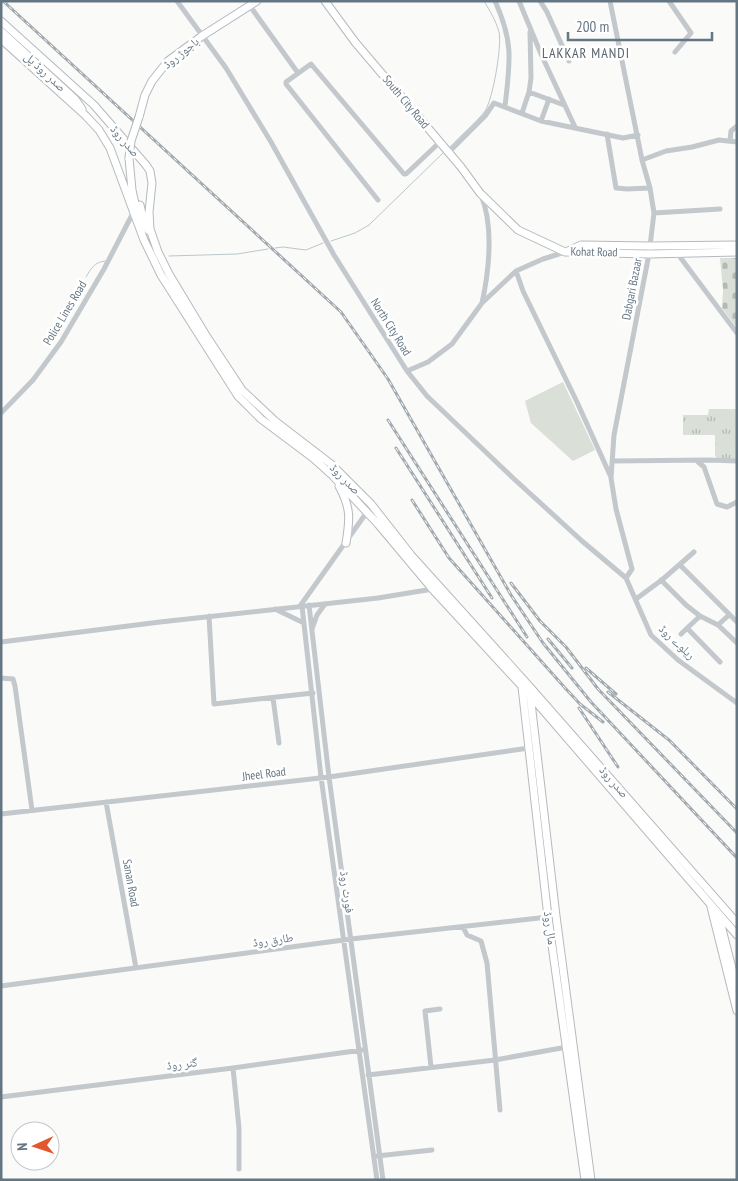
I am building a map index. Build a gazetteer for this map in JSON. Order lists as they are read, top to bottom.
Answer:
{
  "streets": {
    "main road": [
      "باجوڑ روڈ",
      "صدر روڈ پل",
      "South City Road",
      "صدر روڈ",
      "مال روڈ"
    ],
    "street": [
      "Kohat Road",
      "Dabgari Bazaar",
      "Police Lines Road",
      "North City Road",
      "ریلوے روڈ",
      "Jheel Road",
      "Sanan Road",
      "فورٹ روڈ",
      "طارق روڈ",
      "گنر روڈ"
    ]
  },
  "crossings": [
    ["باجوڑ روڈ", "صدر روڈ"],
    ["باجوڑ روڈ", "North City Road"],
    ["صدر روڈ پل", "صدر روڈ"],
    ["South City Road", "Kohat Road"],
    ["صدر روڈ", "Police Lines Road"],
    ["صدر روڈ", "مال روڈ"],
    ["Kohat Road", "North City Road"],
    ["Dabgari Bazaar", "North City Road"],
    ["Dabgari Bazaar", "ریلوے روڈ"],
    ["North City Road", "ریلوے روڈ"],
    ["Jheel Road", "Sanan Road"],
    ["Jheel Road", "فورٹ روڈ"],
    ["Jheel Road", "مال روڈ"],
    ["Sanan Road", "طارق روڈ"],
    ["فورٹ روڈ", "طارق روڈ"],
    ["فورٹ روڈ", "گنر روڈ"],
    ["مال روڈ", "طارق روڈ"]
  ],
  "districts": ["LAKKAR MANDI"],
  "scale_bar": "200 m",
  "north": "left"
}
